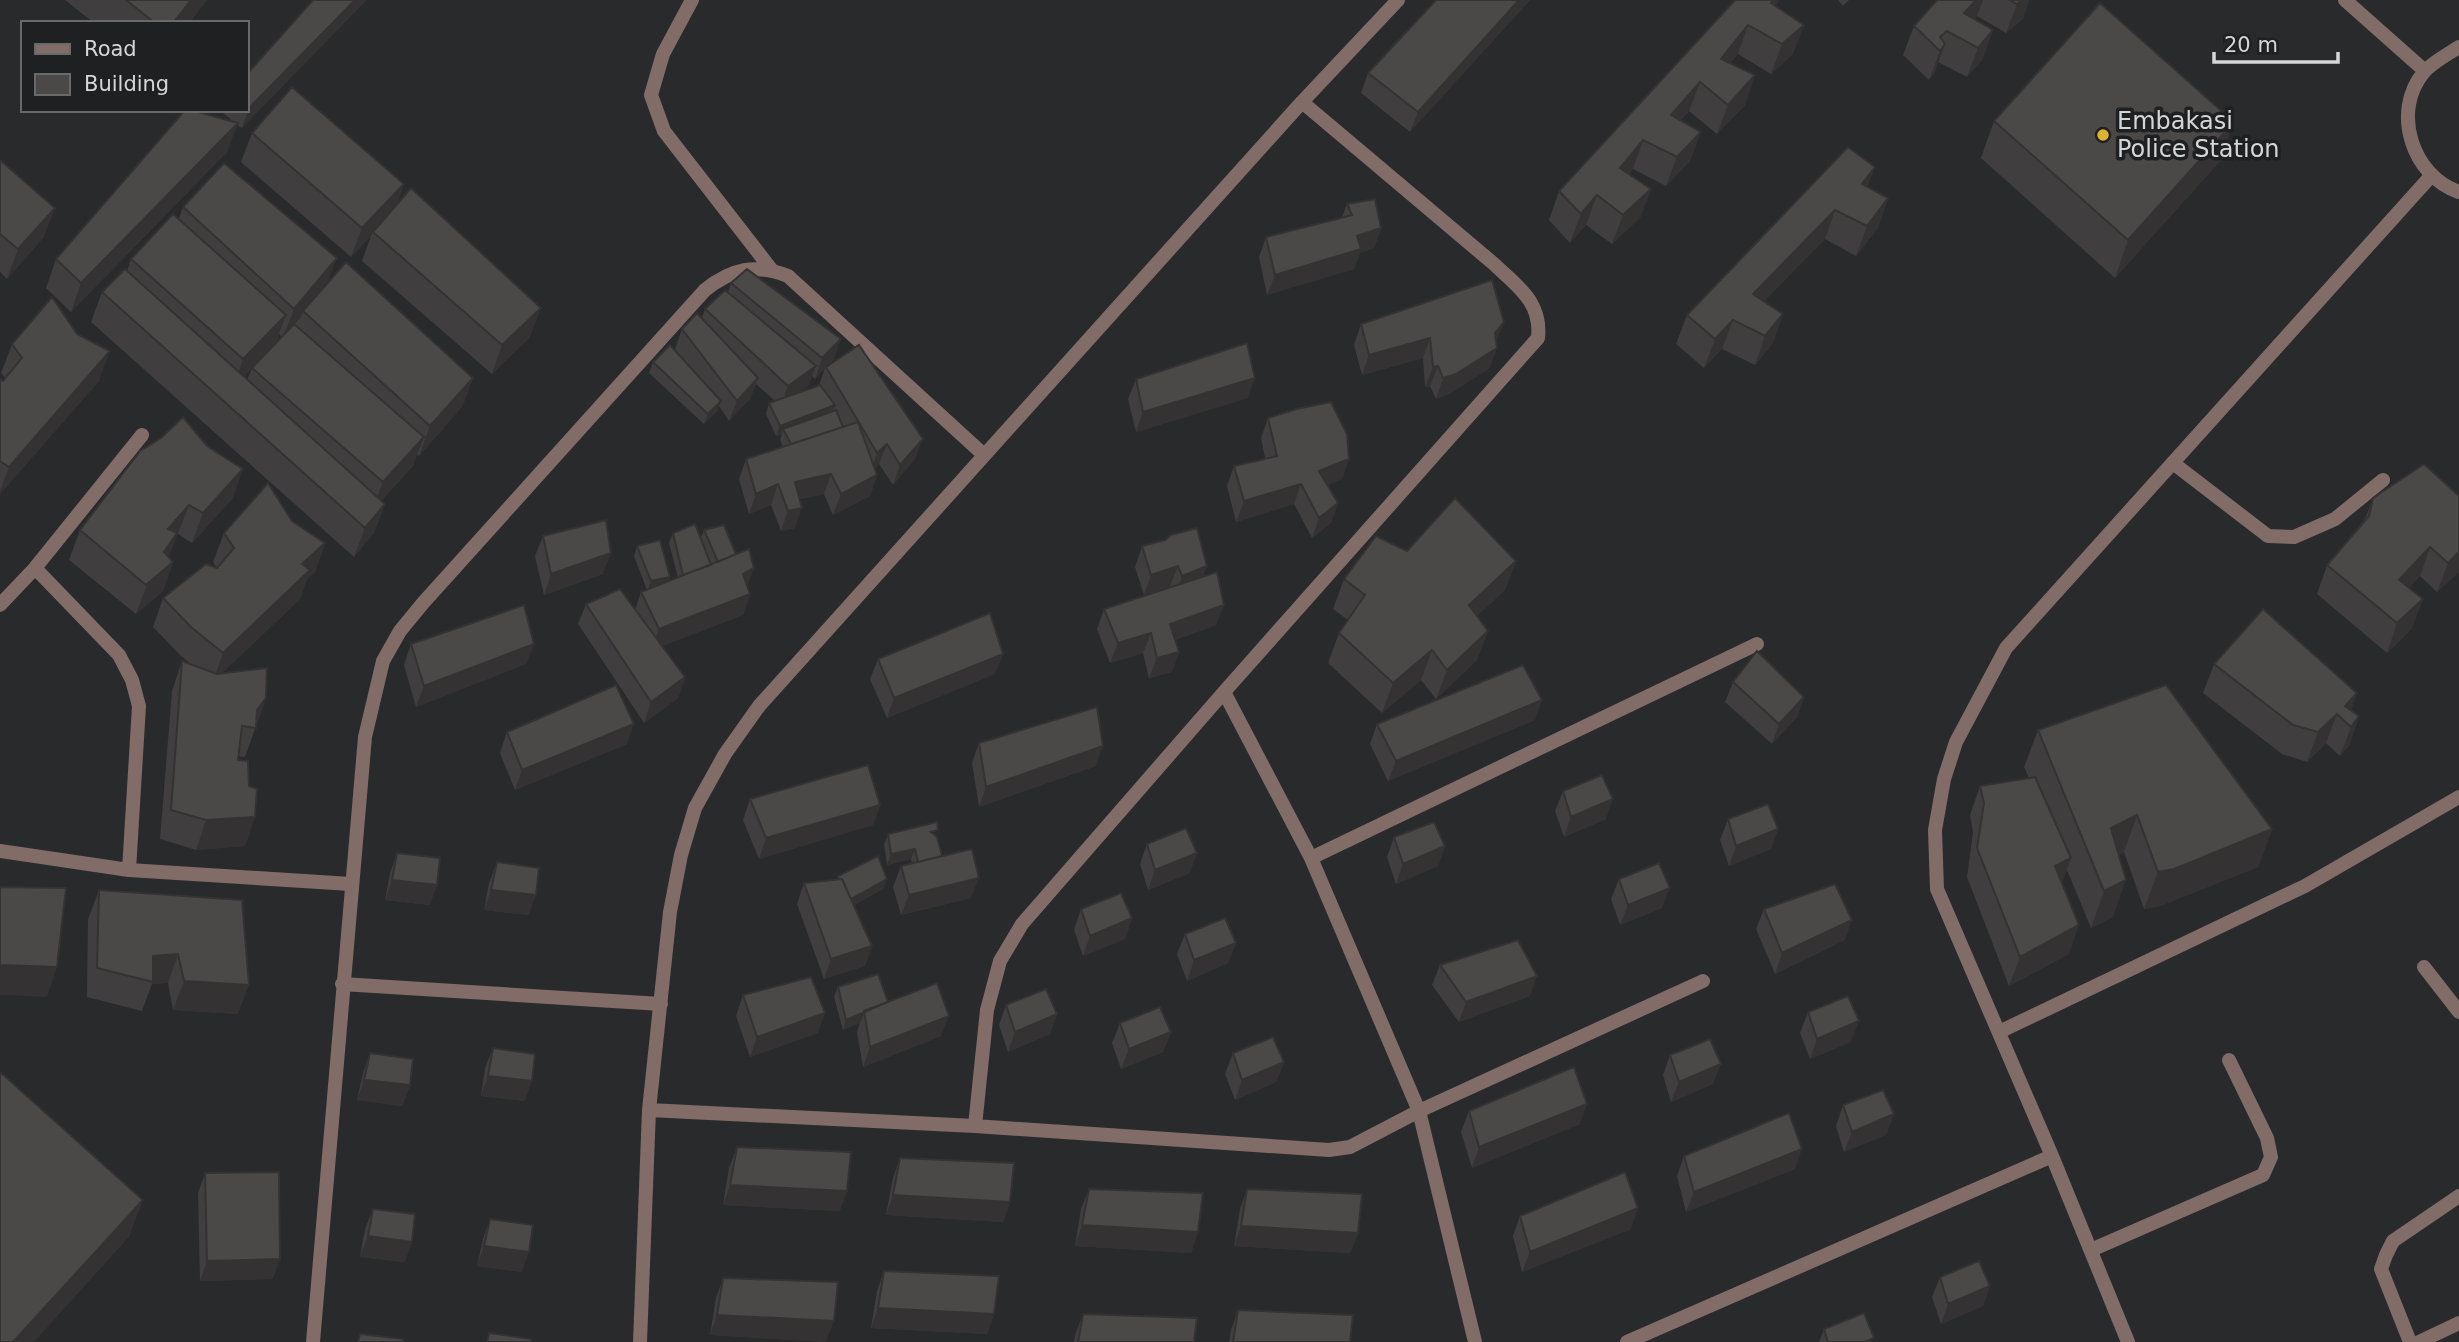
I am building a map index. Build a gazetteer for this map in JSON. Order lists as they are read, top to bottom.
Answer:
{
  "places": ["Embakasi Police Station"],
  "legend": ["Road", "Building"],
  "scale_bar": "20 m"
}
